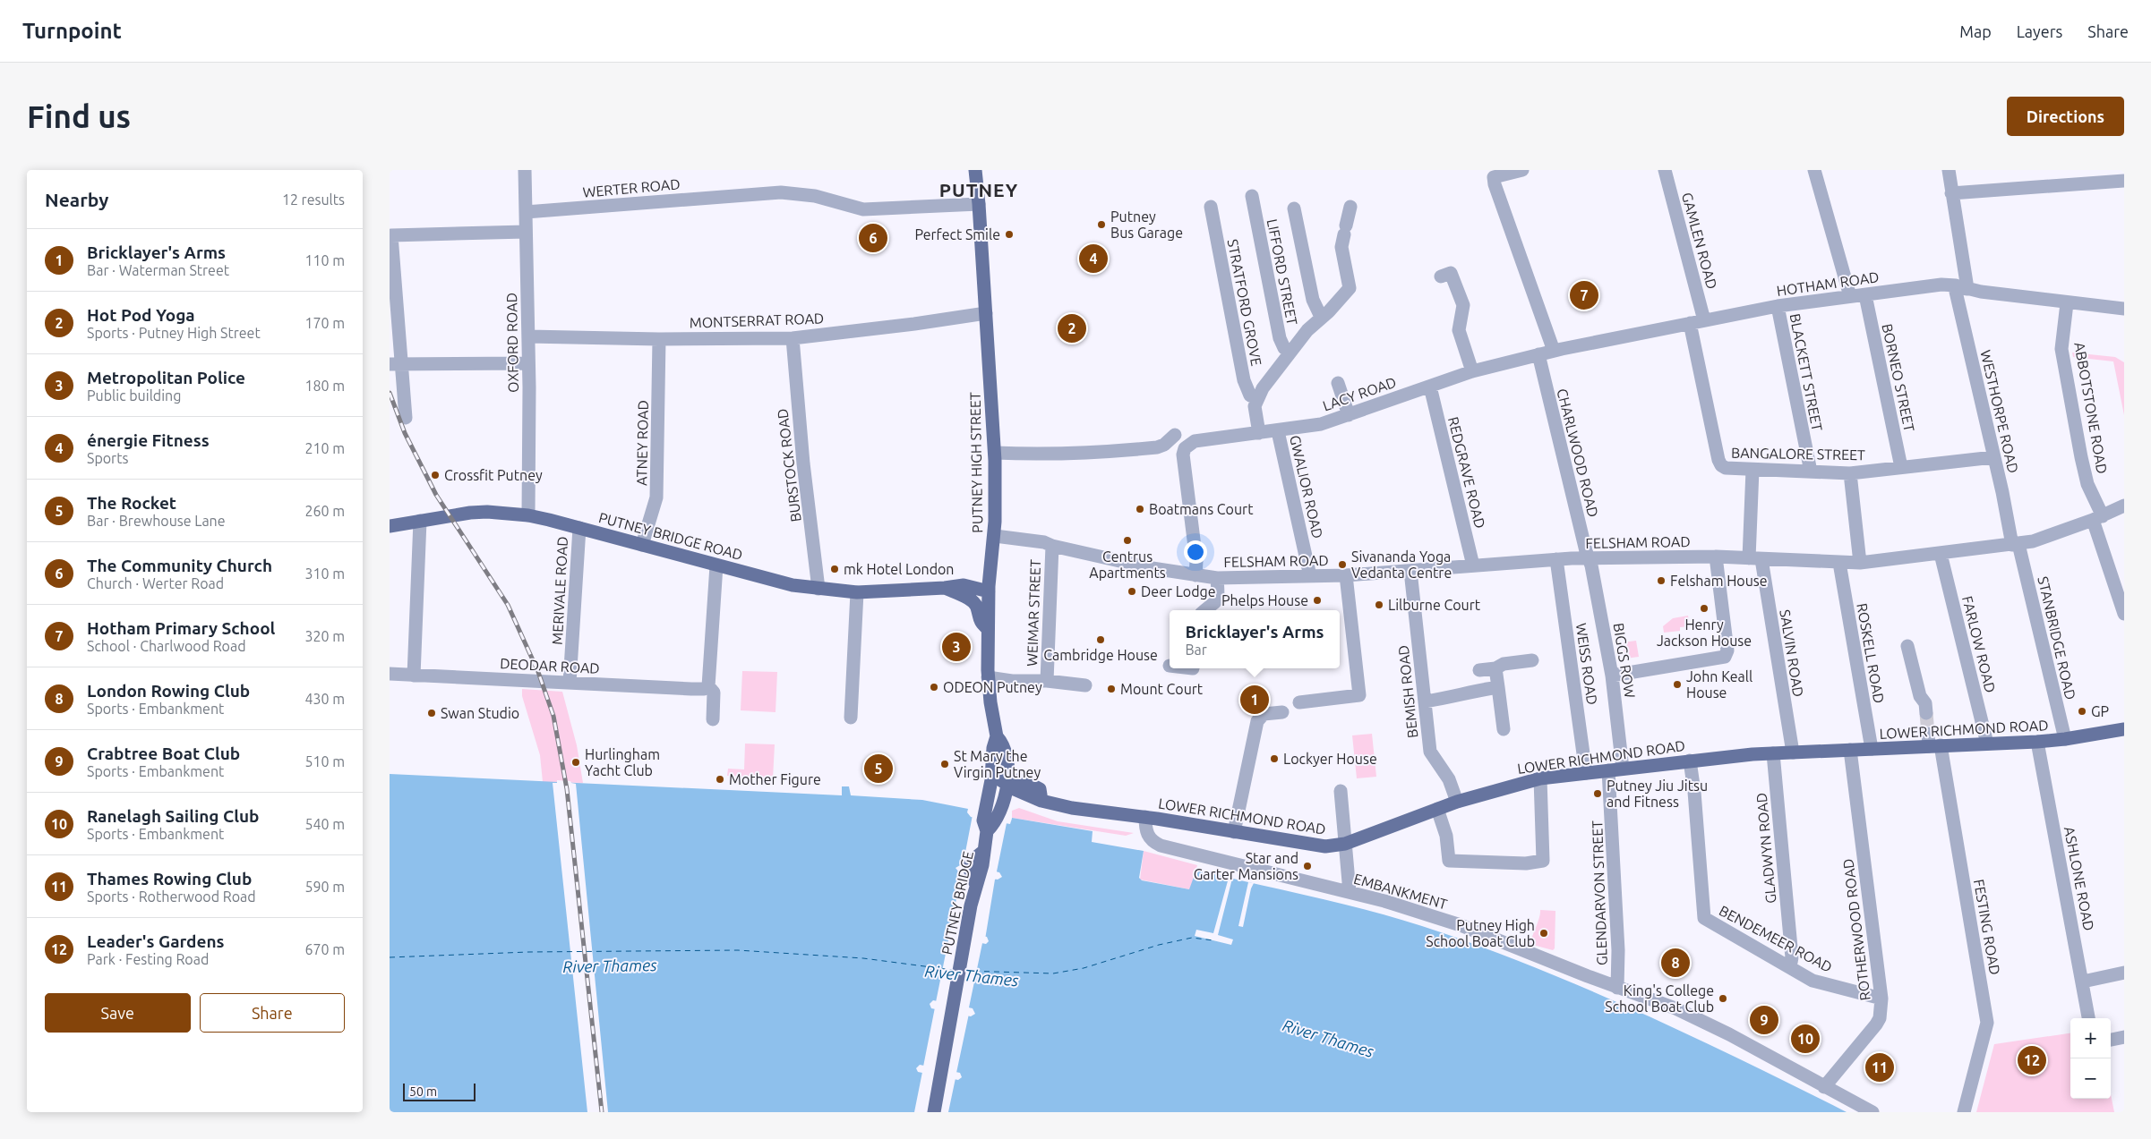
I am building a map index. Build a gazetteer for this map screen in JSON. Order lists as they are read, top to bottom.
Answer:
{
  "streets": {
    "main road": [
      "PUTNEY HIGH STREET",
      "PUTNEY BRIDGE ROAD",
      "LOWER RICHMOND ROAD",
      "PUTNEY BRIDGE"
    ],
    "street": [
      "WERTER ROAD",
      "GAMLEN ROAD",
      "LIFFORD STREET",
      "HOTHAM ROAD",
      "STRATFORD GROVE",
      "MONTSERRAT ROAD",
      "OXFORD ROAD",
      "BLACKETT STREET",
      "BORNEO STREET",
      "LACY ROAD",
      "ABBOTSTONE ROAD",
      "WESTHORPE ROAD",
      "ATNEY ROAD",
      "CHARLWOOD ROAD",
      "BANGALORE STREET",
      "BURSTOCK ROAD",
      "REDGRAVE ROAD",
      "GWALIOR ROAD",
      "FELSHAM ROAD",
      "MERIVALE ROAD",
      "WEIMAR STREET",
      "STANBRIDGE ROAD",
      "FARLOW ROAD",
      "SALVIN ROAD",
      "ROSKELL ROAD",
      "BIGGS ROW",
      "WEISS ROAD",
      "DEODAR ROAD",
      "BEMISH ROAD",
      "GLADWYN ROAD",
      "ASHLONE ROAD",
      "EMBANKMENT",
      "GLENDARVON STREET",
      "FESTING ROAD",
      "ROTHERWOOD ROAD",
      "BENDEMEER ROAD"
    ]
  },
  "crossings": [
    ["WERTER ROAD", "OXFORD ROAD"],
    ["WERTER ROAD", "PUTNEY HIGH STREET"],
    ["GAMLEN ROAD", "HOTHAM ROAD"],
    ["HOTHAM ROAD", "BLACKETT STREET"],
    ["HOTHAM ROAD", "BORNEO STREET"],
    ["HOTHAM ROAD", "LACY ROAD"],
    ["HOTHAM ROAD", "ABBOTSTONE ROAD"],
    ["HOTHAM ROAD", "WESTHORPE ROAD"],
    ["HOTHAM ROAD", "CHARLWOOD ROAD"],
    ["HOTHAM ROAD", "BANGALORE STREET"],
    ["MONTSERRAT ROAD", "OXFORD ROAD"],
    ["MONTSERRAT ROAD", "ATNEY ROAD"],
    ["MONTSERRAT ROAD", "PUTNEY HIGH STREET"],
    ["MONTSERRAT ROAD", "BURSTOCK ROAD"],
    ["OXFORD ROAD", "PUTNEY BRIDGE ROAD"],
    ["BLACKETT STREET", "BANGALORE STREET"],
    ["BORNEO STREET", "BANGALORE STREET"],
    ["LACY ROAD", "CHARLWOOD ROAD"],
    ["LACY ROAD", "REDGRAVE ROAD"],
    ["LACY ROAD", "GWALIOR ROAD"],
    ["LACY ROAD", "FELSHAM ROAD"],
    ["ABBOTSTONE ROAD", "FELSHAM ROAD"],
    ["WESTHORPE ROAD", "BANGALORE STREET"],
    ["WESTHORPE ROAD", "FELSHAM ROAD"],
    ["WESTHORPE ROAD", "STANBRIDGE ROAD"],
    ["ATNEY ROAD", "PUTNEY BRIDGE ROAD"],
    ["CHARLWOOD ROAD", "FELSHAM ROAD"],
    ["CHARLWOOD ROAD", "BIGGS ROW"],
    ["BANGALORE STREET", "SALVIN ROAD"],
    ["PUTNEY HIGH STREET", "PUTNEY BRIDGE ROAD"],
    ["PUTNEY HIGH STREET", "FELSHAM ROAD"],
    ["PUTNEY HIGH STREET", "WEIMAR STREET"],
    ["PUTNEY HIGH STREET", "PUTNEY BRIDGE"],
    ["BURSTOCK ROAD", "PUTNEY BRIDGE ROAD"],
    ["REDGRAVE ROAD", "FELSHAM ROAD"],
    ["GWALIOR ROAD", "FELSHAM ROAD"],
    ["PUTNEY BRIDGE ROAD", "MERIVALE ROAD"],
    ["FELSHAM ROAD", "WEIMAR STREET"],
    ["FELSHAM ROAD", "STANBRIDGE ROAD"],
    ["FELSHAM ROAD", "FARLOW ROAD"],
    ["FELSHAM ROAD", "SALVIN ROAD"],
    ["FELSHAM ROAD", "ROSKELL ROAD"],
    ["FELSHAM ROAD", "BIGGS ROW"],
    ["FELSHAM ROAD", "WEISS ROAD"],
    ["FELSHAM ROAD", "BEMISH ROAD"],
    ["MERIVALE ROAD", "DEODAR ROAD"],
    ["STANBRIDGE ROAD", "LOWER RICHMOND ROAD"],
    ["FARLOW ROAD", "LOWER RICHMOND ROAD"],
    ["SALVIN ROAD", "LOWER RICHMOND ROAD"],
    ["ROSKELL ROAD", "LOWER RICHMOND ROAD"],
    ["BIGGS ROW", "LOWER RICHMOND ROAD"],
    ["WEISS ROAD", "LOWER RICHMOND ROAD"],
    ["BEMISH ROAD", "LOWER RICHMOND ROAD"],
    ["LOWER RICHMOND ROAD", "GLADWYN ROAD"],
    ["LOWER RICHMOND ROAD", "ASHLONE ROAD"],
    ["LOWER RICHMOND ROAD", "EMBANKMENT"],
    ["LOWER RICHMOND ROAD", "GLENDARVON STREET"],
    ["LOWER RICHMOND ROAD", "PUTNEY BRIDGE"],
    ["LOWER RICHMOND ROAD", "FESTING ROAD"],
    ["LOWER RICHMOND ROAD", "ROTHERWOOD ROAD"],
    ["LOWER RICHMOND ROAD", "BENDEMEER ROAD"],
    ["GLADWYN ROAD", "BENDEMEER ROAD"],
    ["EMBANKMENT", "GLENDARVON STREET"],
    ["EMBANKMENT", "ROTHERWOOD ROAD"],
    ["ROTHERWOOD ROAD", "BENDEMEER ROAD"]
  ],
  "districts": ["PUTNEY"],
  "water": ["River Thames"],
  "places": [
    "Putney Bus Garage",
    "Perfect Smile",
    "Crossfit Putney",
    "Boatmans Court",
    "Centrus Apartments",
    "Sivananda Yoga Vedanta Centre",
    "mk Hotel London",
    "Felsham House",
    "Deer Lodge",
    "Phelps House",
    "Lilburne Court",
    "Henry Jackson House",
    "Cambridge House",
    "John Keall House",
    "ODEON Putney",
    "Mount Court",
    "GP",
    "Swan Studio",
    "Lockyer House",
    "Hurlingham Yacht Club",
    "St Mary the Virgin Putney",
    "Mother Figure",
    "Putney Jiu Jitsu and Fitness",
    "Star and Garter Mansions",
    "Putney High School Boat Club",
    "King's College School Boat Club"
  ],
  "scale_bar": "50 m",
  "page": {
    "header": "Turnpoint",
    "nav": ["Map", "Layers", "Share"],
    "buttons": [
      "Directions",
      ["Save", "Share"]
    ],
    "title": "Find us",
    "heading": ["Nearby", "12 results"],
    "pins": [
      "6",
      "4",
      "7",
      "2",
      "3",
      "1",
      "5",
      "8",
      "9",
      "10",
      "12",
      "11"
    ],
    "list": [
      {
        "mark": "1",
        "name": "Bricklayer's Arms",
        "note": "Bar · Waterman Street",
        "value": "110 m"
      },
      {
        "mark": "2",
        "name": "Hot Pod Yoga",
        "note": "Sports · Putney High Street",
        "value": "170 m"
      },
      {
        "mark": "3",
        "name": "Metropolitan Police",
        "note": "Public building",
        "value": "180 m"
      },
      {
        "mark": "4",
        "name": "énergie Fitness",
        "note": "Sports",
        "value": "210 m"
      },
      {
        "mark": "5",
        "name": "The Rocket",
        "note": "Bar · Brewhouse Lane",
        "value": "260 m"
      },
      {
        "mark": "6",
        "name": "The Community Church",
        "note": "Church · Werter Road",
        "value": "310 m"
      },
      {
        "mark": "7",
        "name": "Hotham Primary School",
        "note": "School · Charlwood Road",
        "value": "320 m"
      },
      {
        "mark": "8",
        "name": "London Rowing Club",
        "note": "Sports · Embankment",
        "value": "430 m"
      },
      {
        "mark": "9",
        "name": "Crabtree Boat Club",
        "note": "Sports · Embankment",
        "value": "510 m"
      },
      {
        "mark": "10",
        "name": "Ranelagh Sailing Club",
        "note": "Sports · Embankment",
        "value": "540 m"
      },
      {
        "mark": "11",
        "name": "Thames Rowing Club",
        "note": "Sports · Rotherwood Road",
        "value": "590 m"
      },
      {
        "mark": "12",
        "name": "Leader's Gardens",
        "note": "Park · Festing Road",
        "value": "670 m"
      }
    ],
    "popup": ["Bricklayer's Arms", "Bar"],
    "map_buttons": ["+", "−"],
    "scale": "50 m"
  }
}
